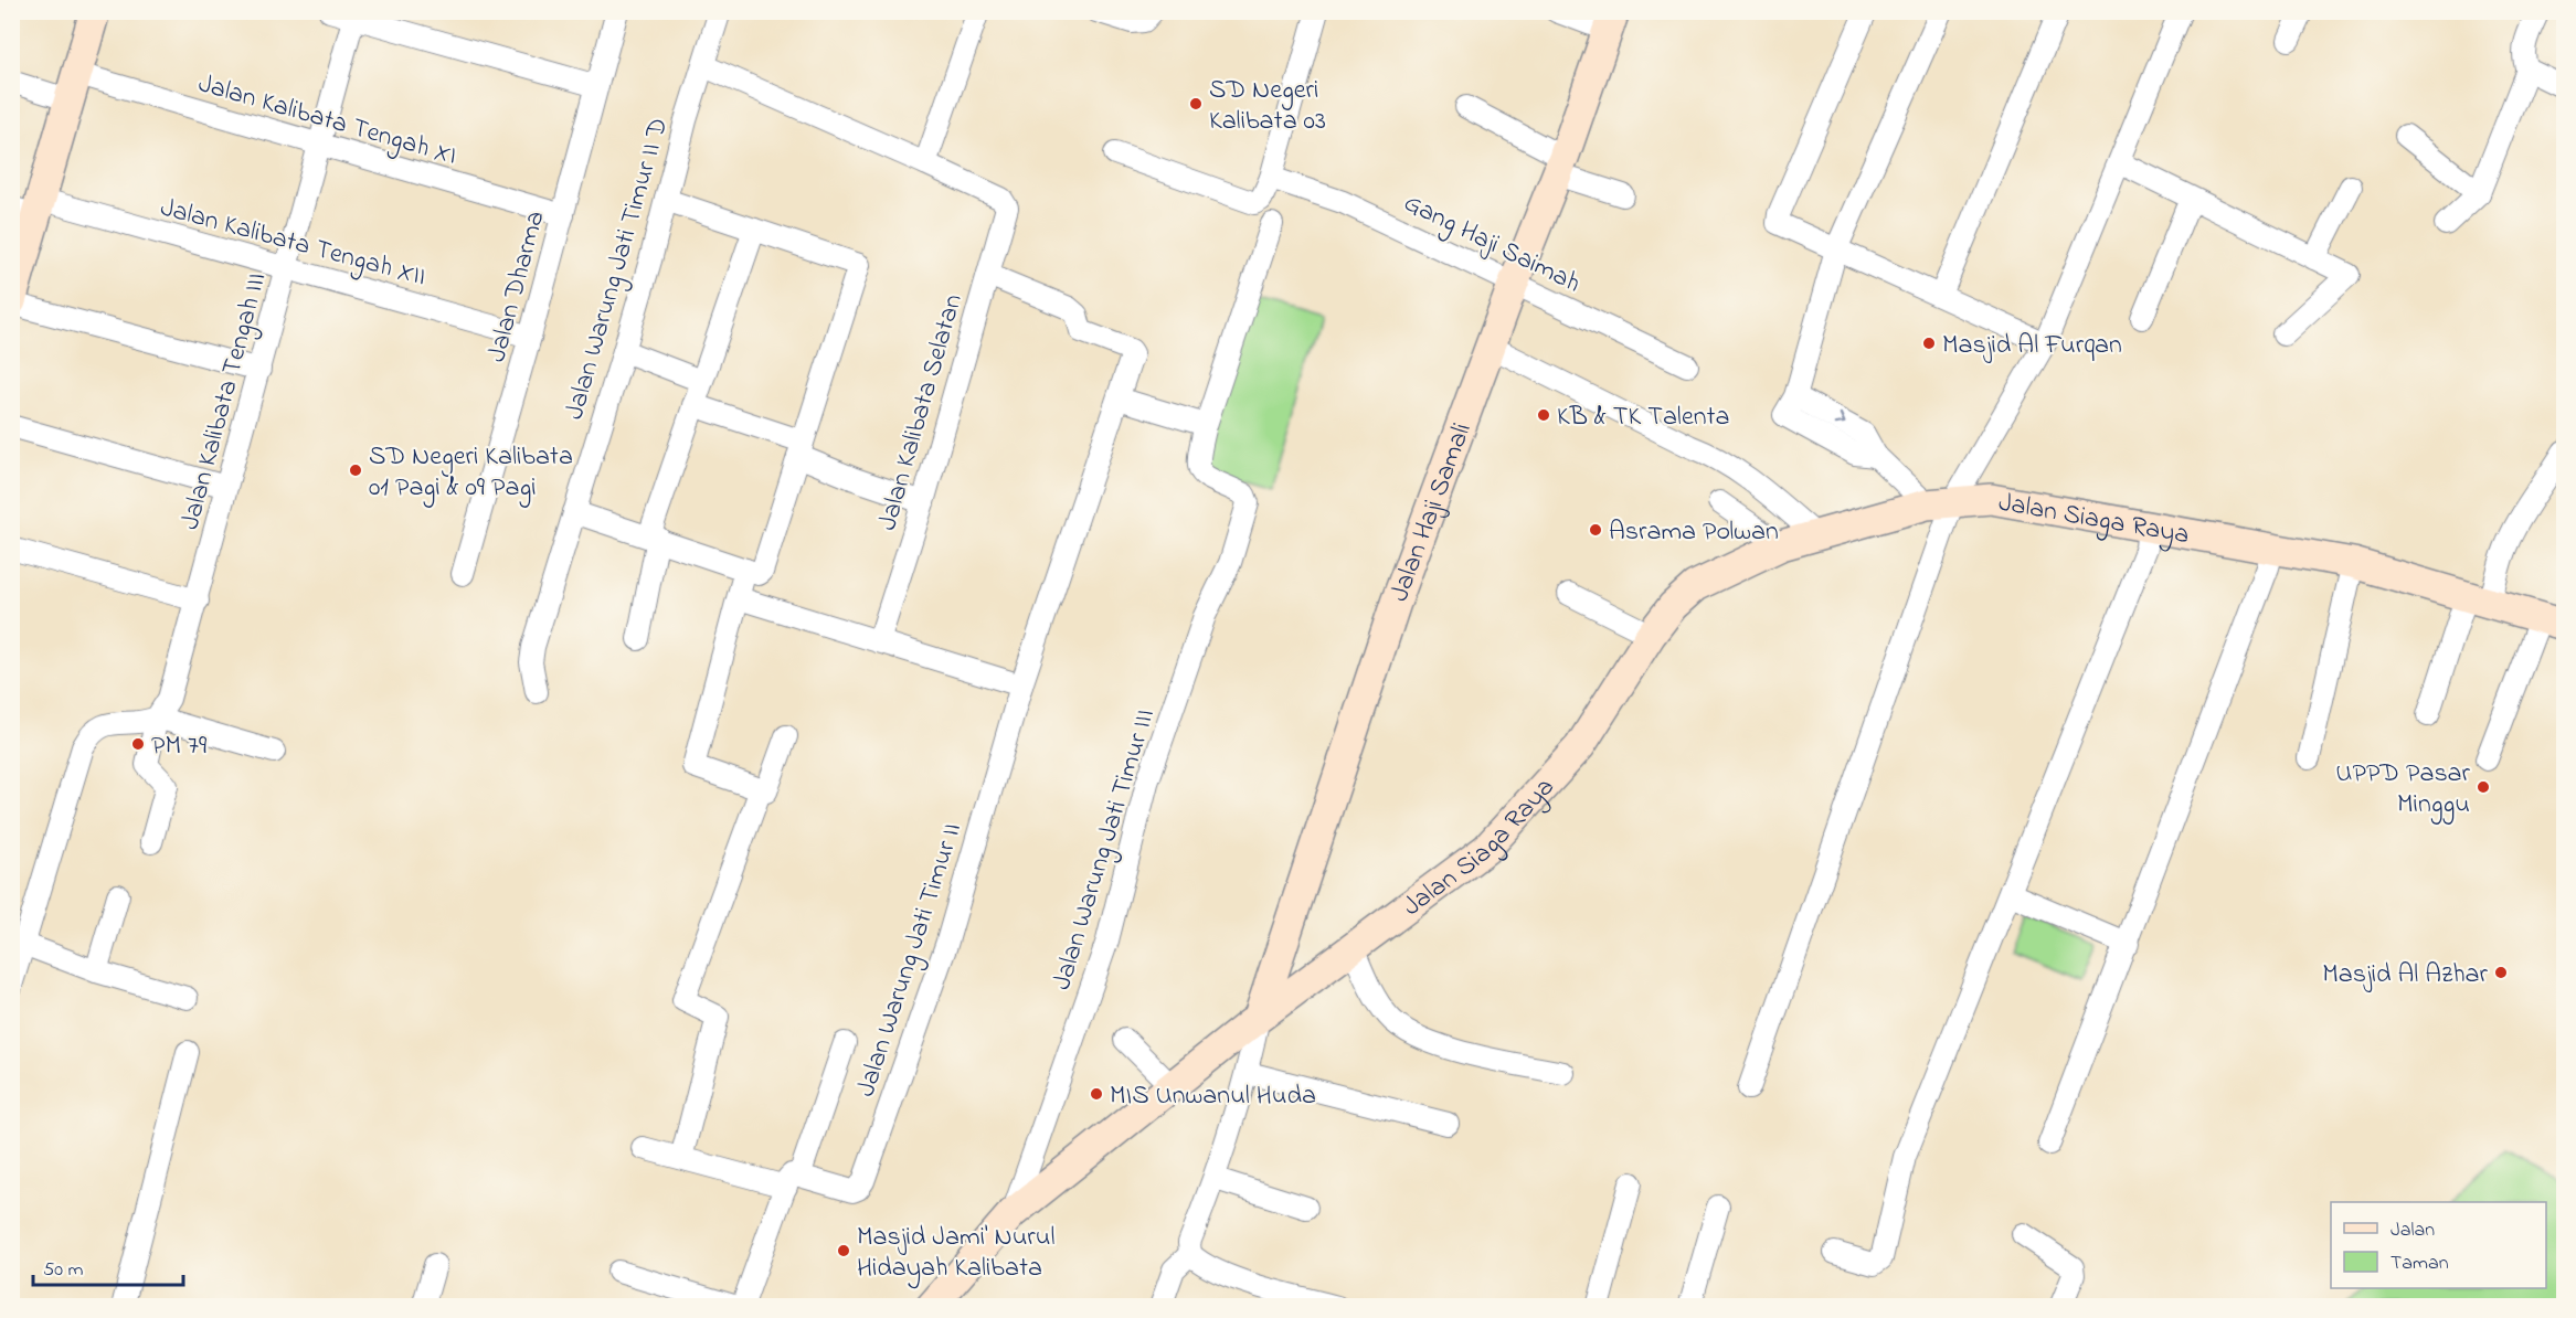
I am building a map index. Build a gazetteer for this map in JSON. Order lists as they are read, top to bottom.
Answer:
{
  "streets": {
    "main road": ["Jalan Haji Samali", "Jalan Siaga Raya"],
    "street": [
      "Jalan Kalibata Tengah XI",
      "Jalan Kalibata Tengah XII",
      "Gang Haji Saimah",
      "Jalan Warung Jati Timur II D",
      "Jalan Dharma",
      "Jalan Kalibata Tengah III",
      "Jalan Kalibata Selatan",
      "Jalan Warung Jati Timur III",
      "Jalan Warung Jati Timur II"
    ]
  },
  "crossings": [
    ["Jalan Kalibata Tengah XI", "Jalan Dharma"],
    ["Jalan Kalibata Tengah XI", "Jalan Kalibata Tengah III"],
    ["Jalan Kalibata Tengah XII", "Jalan Dharma"],
    ["Jalan Kalibata Tengah XII", "Jalan Kalibata Tengah III"],
    ["Gang Haji Saimah", "Jalan Haji Samali"],
    ["Jalan Haji Samali", "Jalan Siaga Raya"],
    ["Jalan Siaga Raya", "Jalan Warung Jati Timur III"]
  ],
  "places": [
    "SD Negeri Kalibata 03",
    "Masjid Al Furqan",
    "KB & TK Talenta",
    "SD Negeri Kalibata 01 Pagi & 09 Pagi",
    "Asrama Polwan",
    "PM 79",
    "UPPD Pasar Minggu",
    "Masjid Al Azhar",
    "MIS Unwanul Huda",
    "Masjid Jami' Nurul Hidayah Kalibata"
  ],
  "legend": ["Jalan", "Taman"],
  "scale_bar": "50 m"
}
